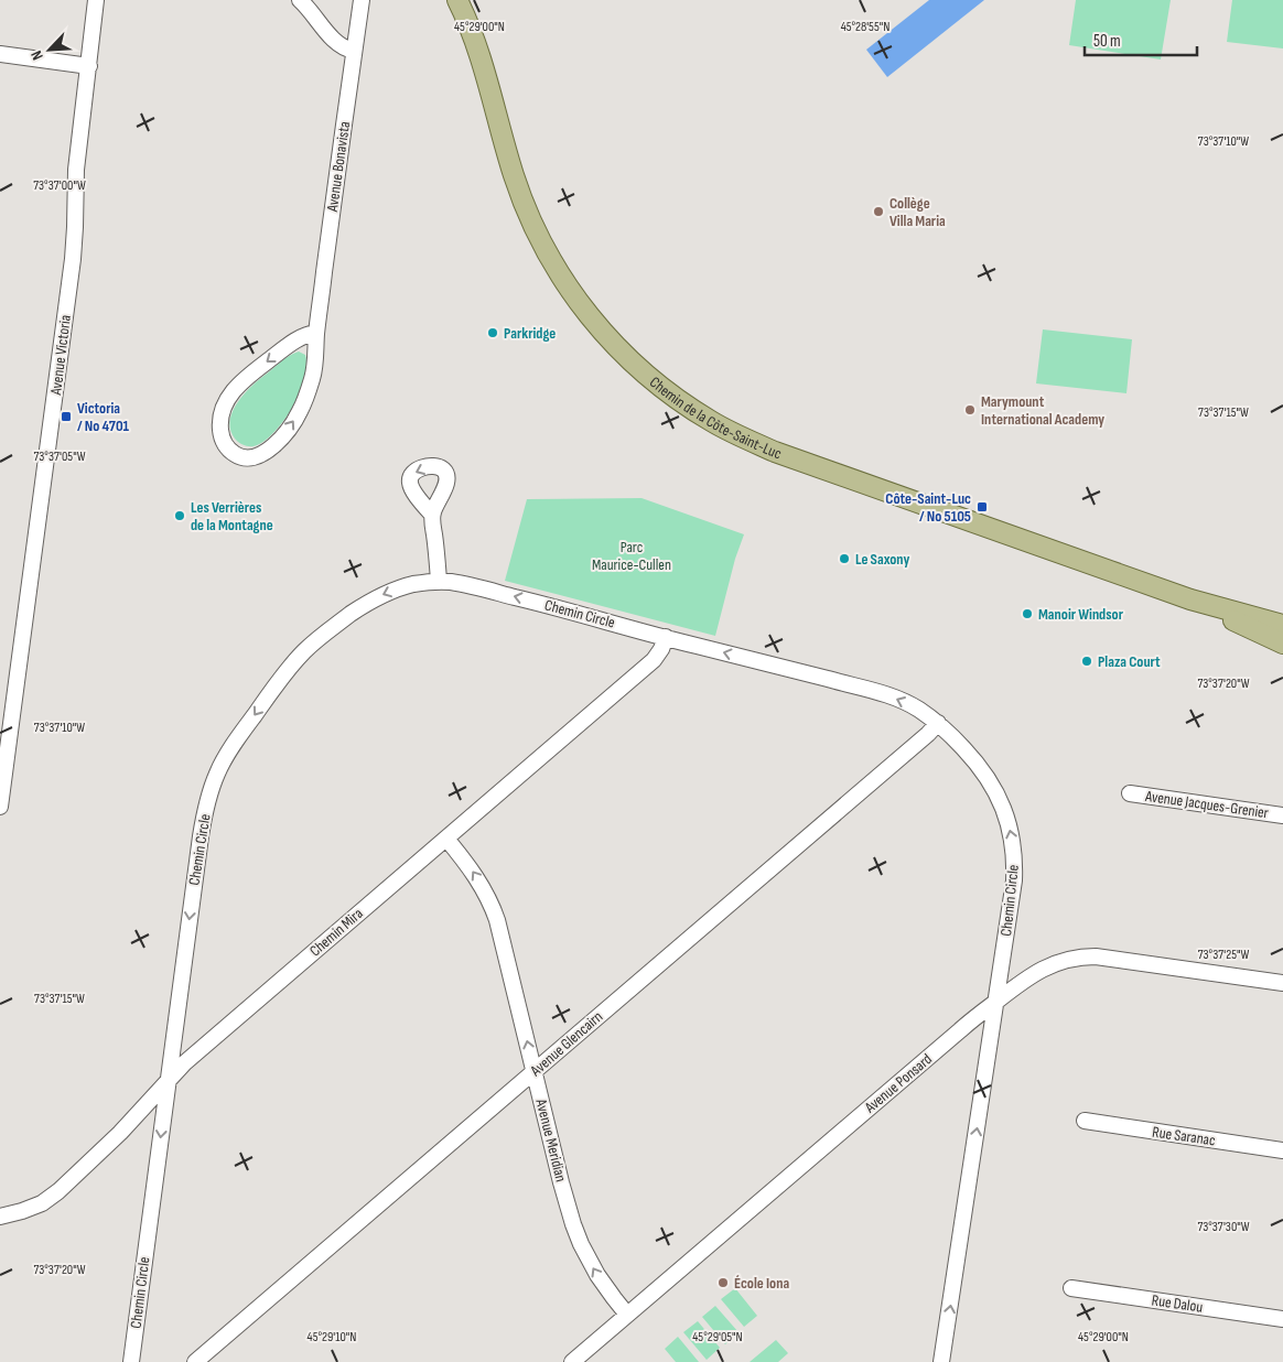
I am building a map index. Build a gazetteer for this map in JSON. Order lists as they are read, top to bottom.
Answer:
{
  "streets": {
    "main road": ["Chemin de la Côte-Saint-Luc"],
    "street": [
      "Avenue Bonavista",
      "Avenue Victoria",
      "Chemin Circle",
      "Avenue Jacques-Grenier",
      "Chemin Mira",
      "Avenue Glencairn",
      "Avenue Ponsard",
      "Rue Saranac",
      "Avenue Meridian",
      "Rue Dalou"
    ]
  },
  "crossings": [
    ["Chemin Circle", "Chemin Mira"],
    ["Chemin Circle", "Avenue Glencairn"],
    ["Chemin Circle", "Avenue Ponsard"],
    ["Chemin Mira", "Avenue Meridian"],
    ["Avenue Glencairn", "Avenue Meridian"],
    ["Avenue Ponsard", "Avenue Meridian"]
  ],
  "one_way": ["Avenue Meridian"],
  "parks": ["Parc Maurice-Cullen"],
  "places": {
    "other": [
      "Collège Villa Maria",
      "Parkridge",
      "Marymount International Academy",
      "Les Verrières de la Montagne",
      "Le Saxony",
      "Manoir Windsor",
      "Plaza Court",
      "École Iona"
    ],
    "transit": ["Victoria / No 4701", "Côte-Saint-Luc / No 5105"]
  },
  "scale_bar": "50 m",
  "north": "bottom left",
  "coordinates": [
    "45°29'00\"N",
    "45°28'55\"N",
    "73°37'10\"W",
    "73°37'00\"W",
    "73°37'15\"W",
    "73°37'05\"W",
    "73°37'20\"W",
    "73°37'25\"W",
    "73°37'30\"W",
    "45°29'10\"N",
    "45°29'05\"N"
  ]
}
